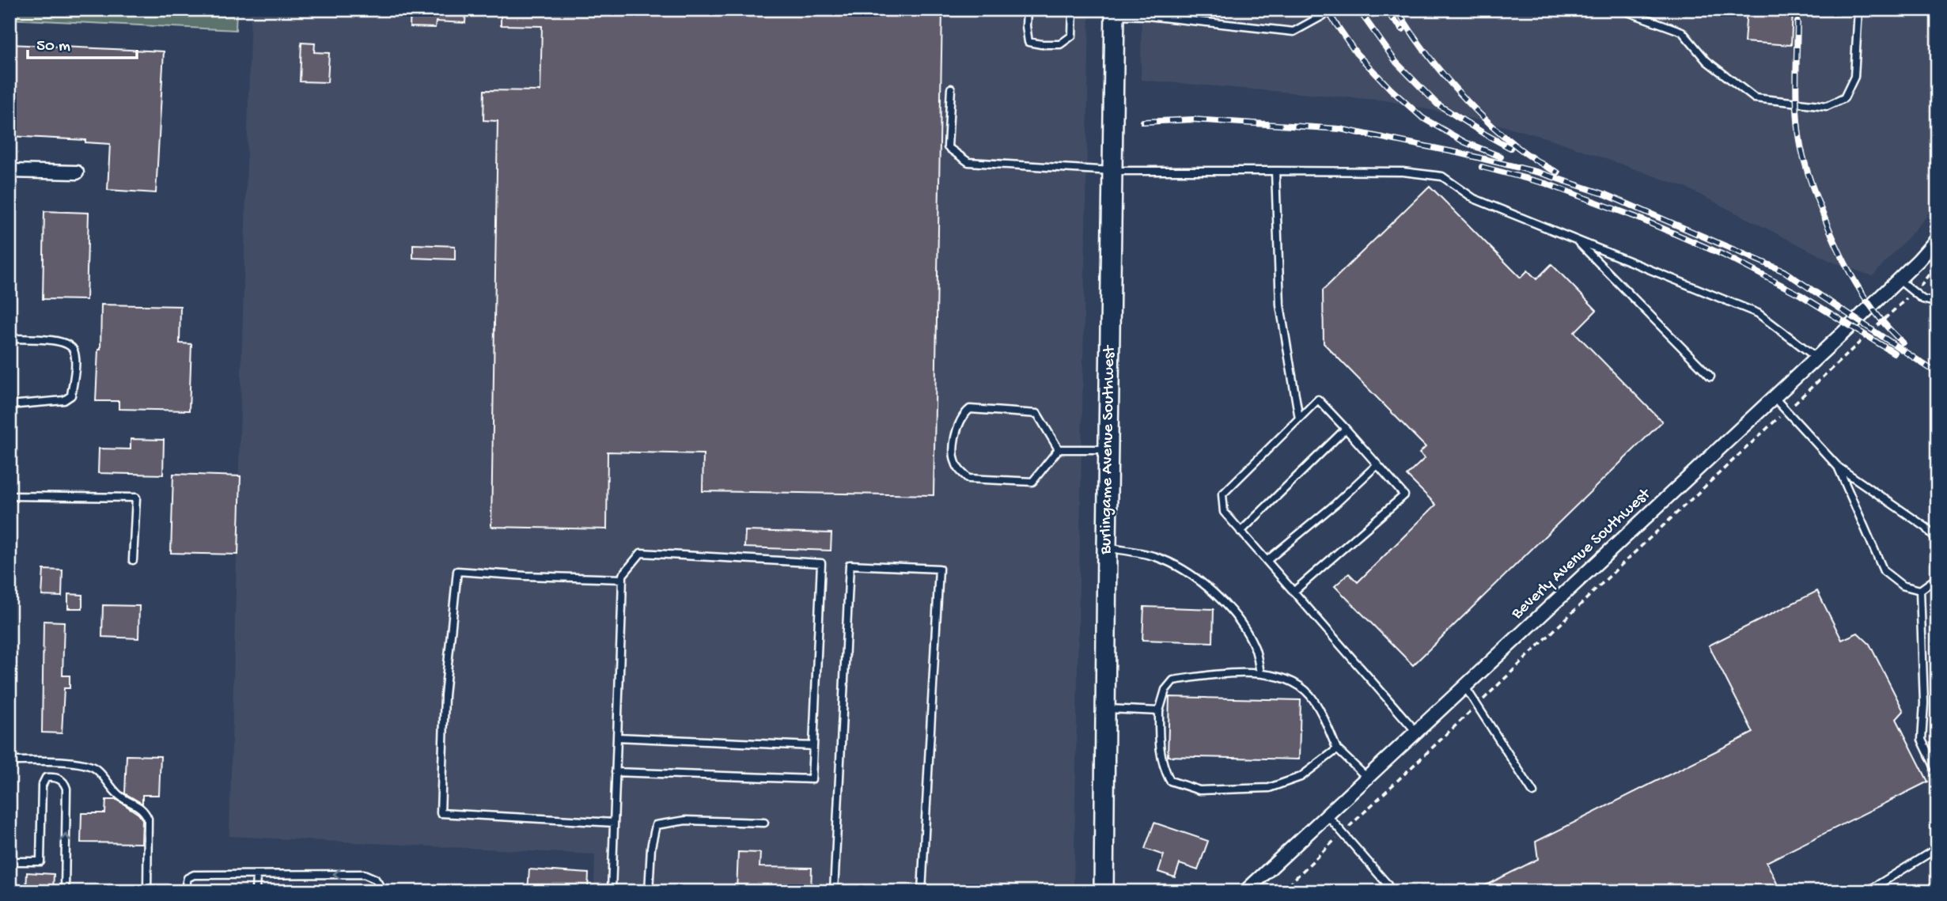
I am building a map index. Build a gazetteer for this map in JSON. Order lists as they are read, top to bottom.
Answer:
{
  "streets": {
    "street": ["Burlingame Avenue Southwest", "Beverly Avenue Southwest"]
  },
  "scale_bar": "50 m"
}
